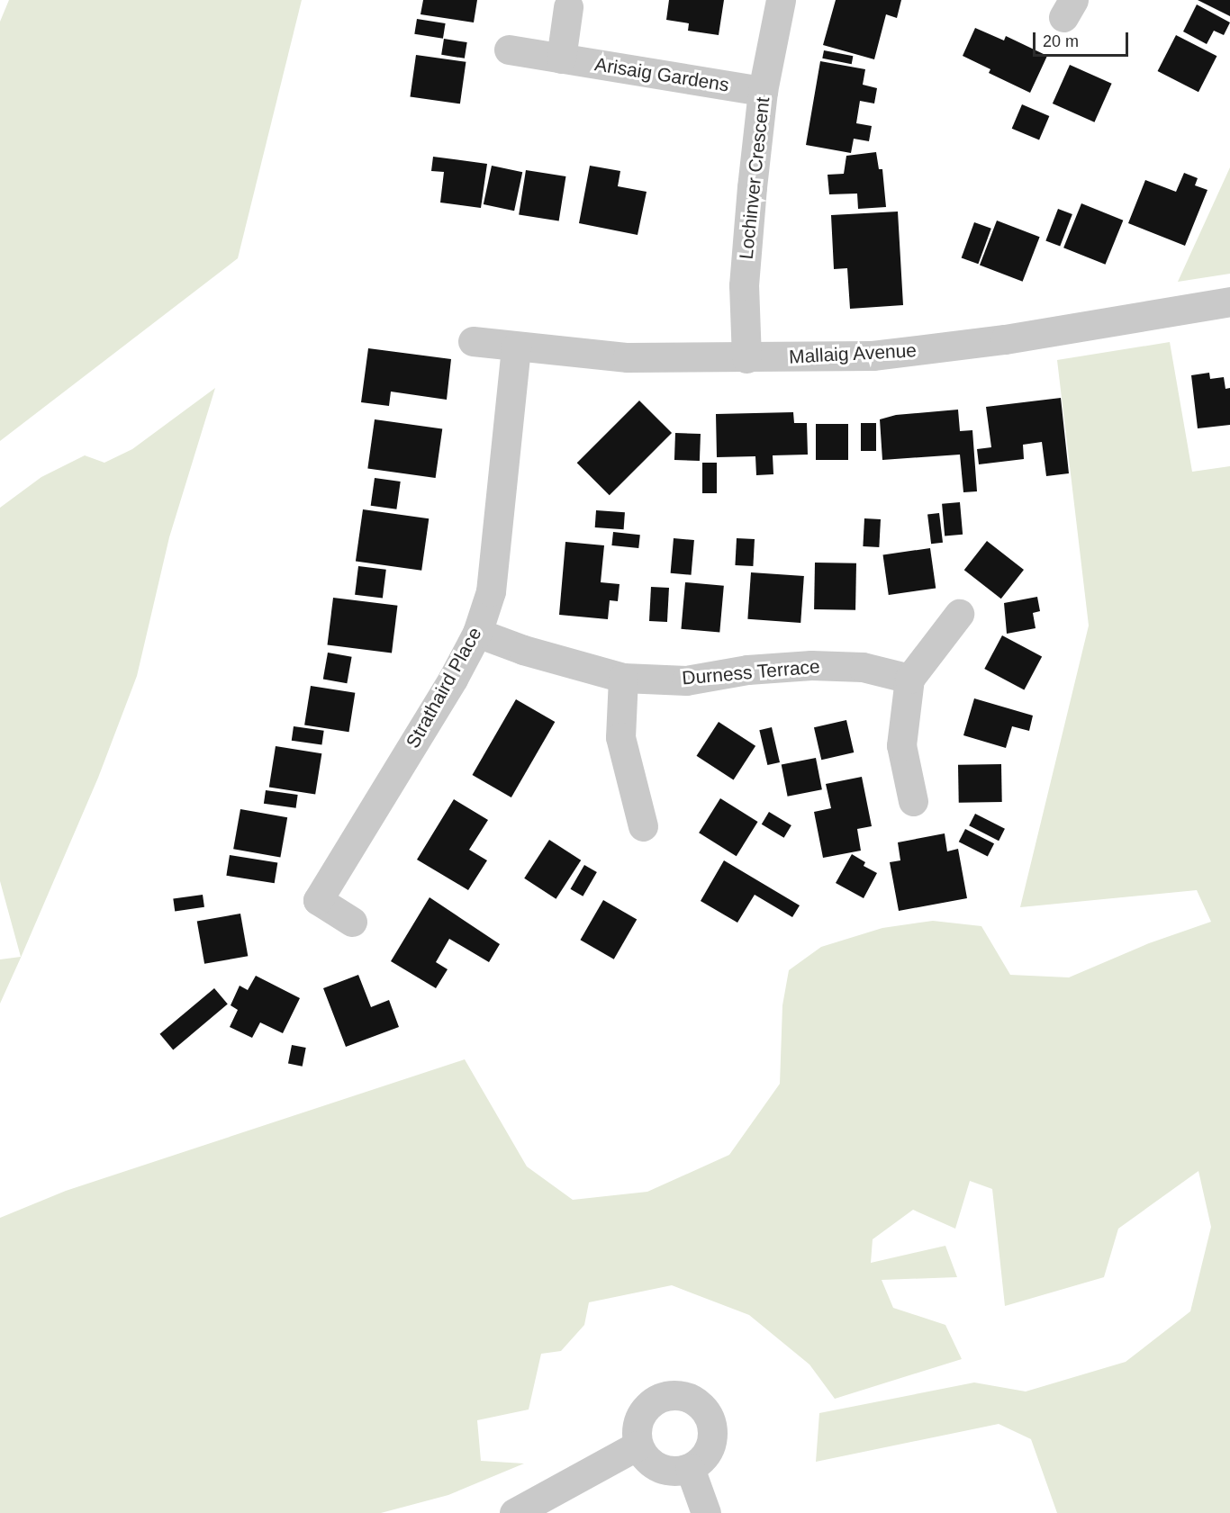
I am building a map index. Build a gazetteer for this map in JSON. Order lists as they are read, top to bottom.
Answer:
{
  "streets": {
    "street": [
      "Arisaig Gardens",
      "Lochinver Crescent",
      "Mallaig Avenue",
      "Durness Terrace",
      "Strathaird Place"
    ]
  },
  "crossings": [
    ["Arisaig Gardens", "Lochinver Crescent"],
    ["Lochinver Crescent", "Mallaig Avenue"],
    ["Mallaig Avenue", "Strathaird Place"],
    ["Durness Terrace", "Strathaird Place"]
  ],
  "scale_bar": "20 m"
}
